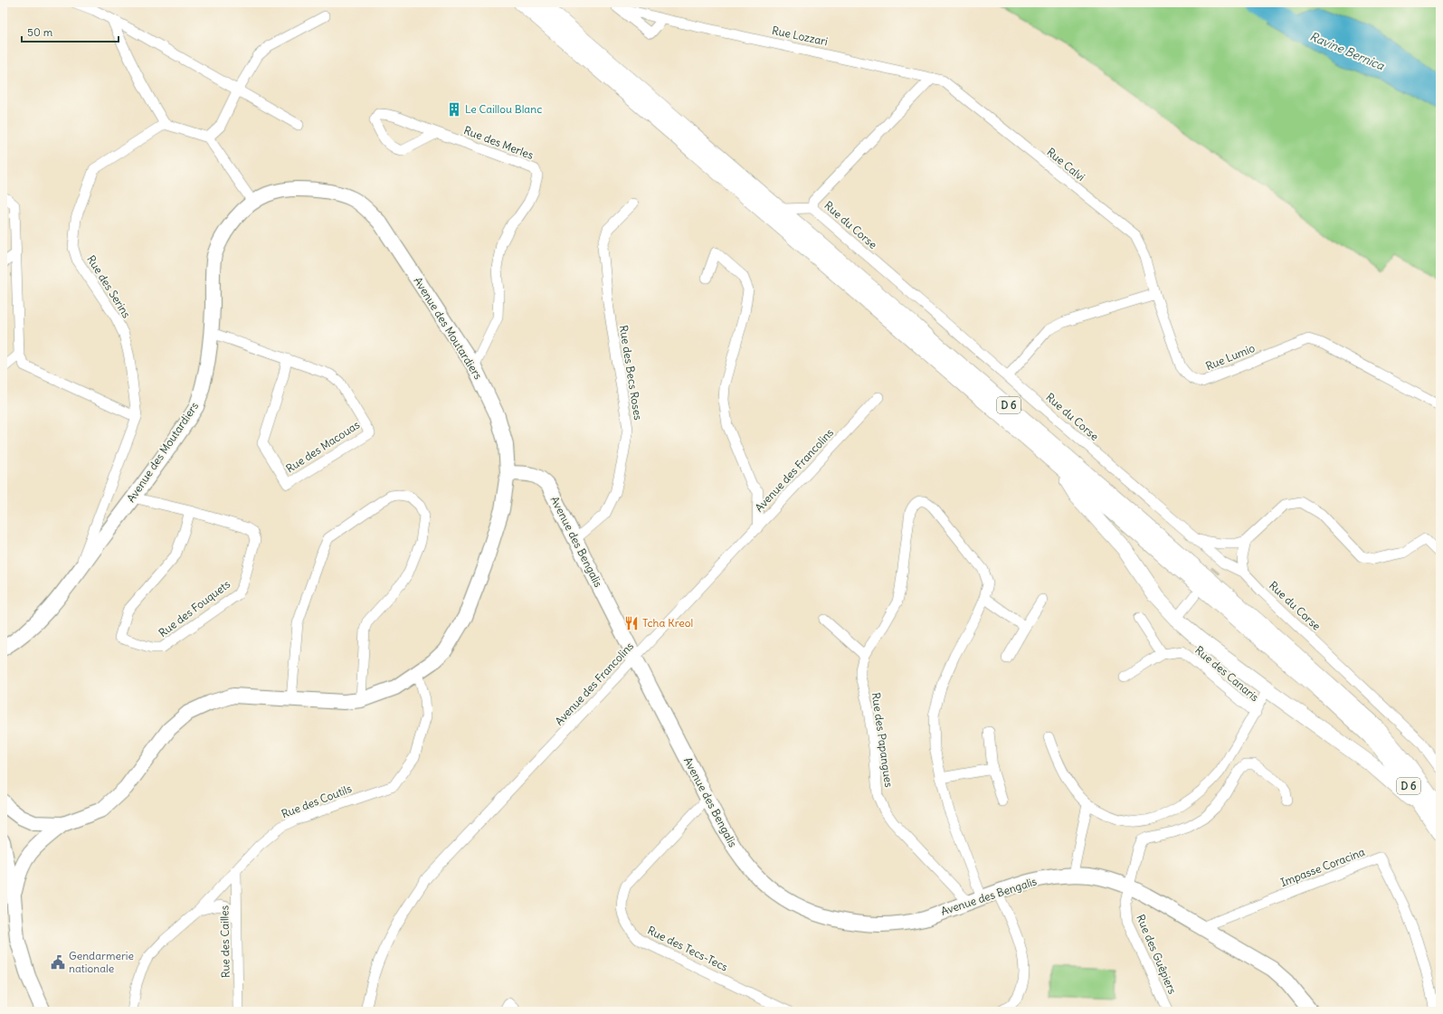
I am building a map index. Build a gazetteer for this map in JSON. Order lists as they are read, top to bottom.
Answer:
{
  "streets": {
    "main road": ["D 6"],
    "street": [
      "Rue Lozzari",
      "Rue des Merles",
      "Rue Calvi",
      "Rue du Corse",
      "Rue des Serins",
      "Avenue des Moutardiers",
      "Rue Lumio",
      "Rue des Becs Roses",
      "Rue des Macouas",
      "Avenue des Francolins",
      "Avenue des Bengalis",
      "Rue des Fouquets",
      "Rue des Canaris",
      "Rue des Papangues",
      "Rue des Coutils",
      "Impasse Coracina",
      "Rue des Cailles",
      "Rue des Tecs-Tecs",
      "Rue des Guêpiers"
    ]
  },
  "crossings": [
    ["Rue Lozzari", "Rue Calvi"],
    ["Rue Lozzari", "Rue du Corse"],
    ["Rue des Merles", "Avenue des Moutardiers"],
    ["Rue Calvi", "Rue du Corse"],
    ["Rue Calvi", "Rue Lumio"],
    ["Rue des Serins", "Avenue des Moutardiers"],
    ["Avenue des Moutardiers", "Rue des Macouas"],
    ["Avenue des Moutardiers", "Avenue des Bengalis"],
    ["Avenue des Moutardiers", "Rue des Fouquets"],
    ["Avenue des Moutardiers", "Rue des Coutils"],
    ["Rue des Becs Roses", "Avenue des Bengalis"],
    ["Avenue des Francolins", "Avenue des Bengalis"],
    ["Avenue des Bengalis", "Rue des Papangues"],
    ["Avenue des Bengalis", "Impasse Coracina"],
    ["Avenue des Bengalis", "Rue des Tecs-Tecs"],
    ["Avenue des Bengalis", "Rue des Guêpiers"],
    ["Rue des Coutils", "Rue des Cailles"]
  ],
  "water": ["Ravine Bernica"],
  "places": {
    "building": ["Le Caillou Blanc"],
    "restaurant": ["Tcha Kreol"],
    "public building": ["Gendarmerie nationale"]
  },
  "scale_bar": "50 m"
}
